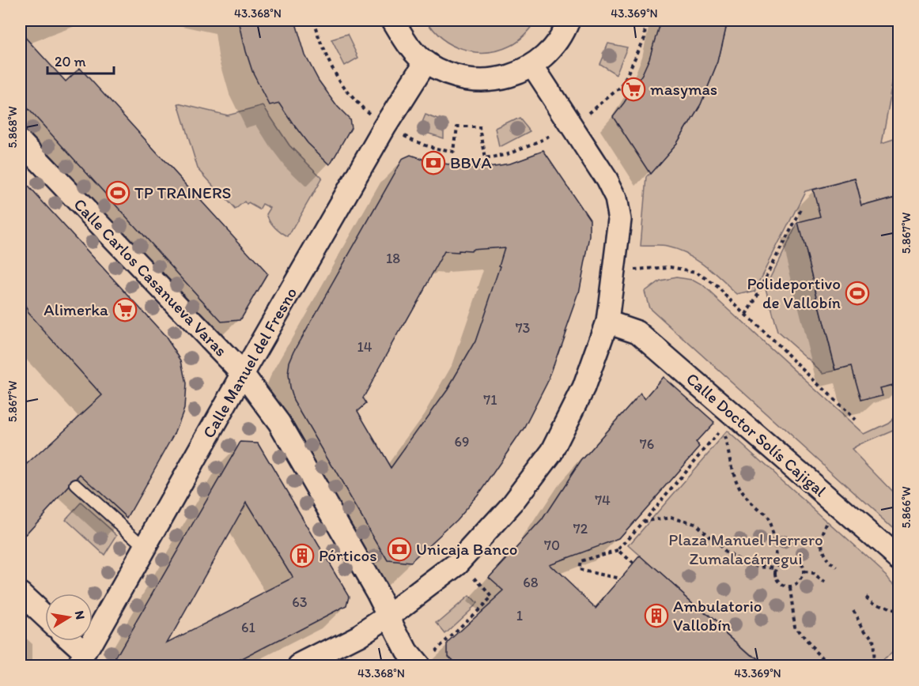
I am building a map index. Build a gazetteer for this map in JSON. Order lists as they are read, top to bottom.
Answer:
{
  "streets": {
    "street": ["Calle Carlos Casanueva Varas", "Calle Manuel del Fresno", "Calle Doctor Solís Cajigal"]
  },
  "crossings": [
    ["Calle Carlos Casanueva Varas", "Calle Manuel del Fresno"]
  ],
  "parks": ["Plaza Manuel Herrero Zumalacárregui"],
  "places": {
    "supermarket": ["masymas", "Alimerka"],
    "bank": ["BBVA", "Unicaja Banco"],
    "sports": ["TP TRAINERS", "Polideportivo de Vallobín"],
    "building": ["Pórticos", "Ambulatorio Vallobín"]
  },
  "house_numbers": [
    "18",
    "73",
    "14",
    "71",
    "69",
    "76",
    "74",
    "72",
    "70",
    "68",
    "63",
    "1",
    "61"
  ],
  "scale_bar": "20 m",
  "north": "right",
  "coordinates": [
    "43.368°N",
    "43.369°N",
    "5.868°W",
    "5.867°W",
    "5.866°W"
  ]
}
